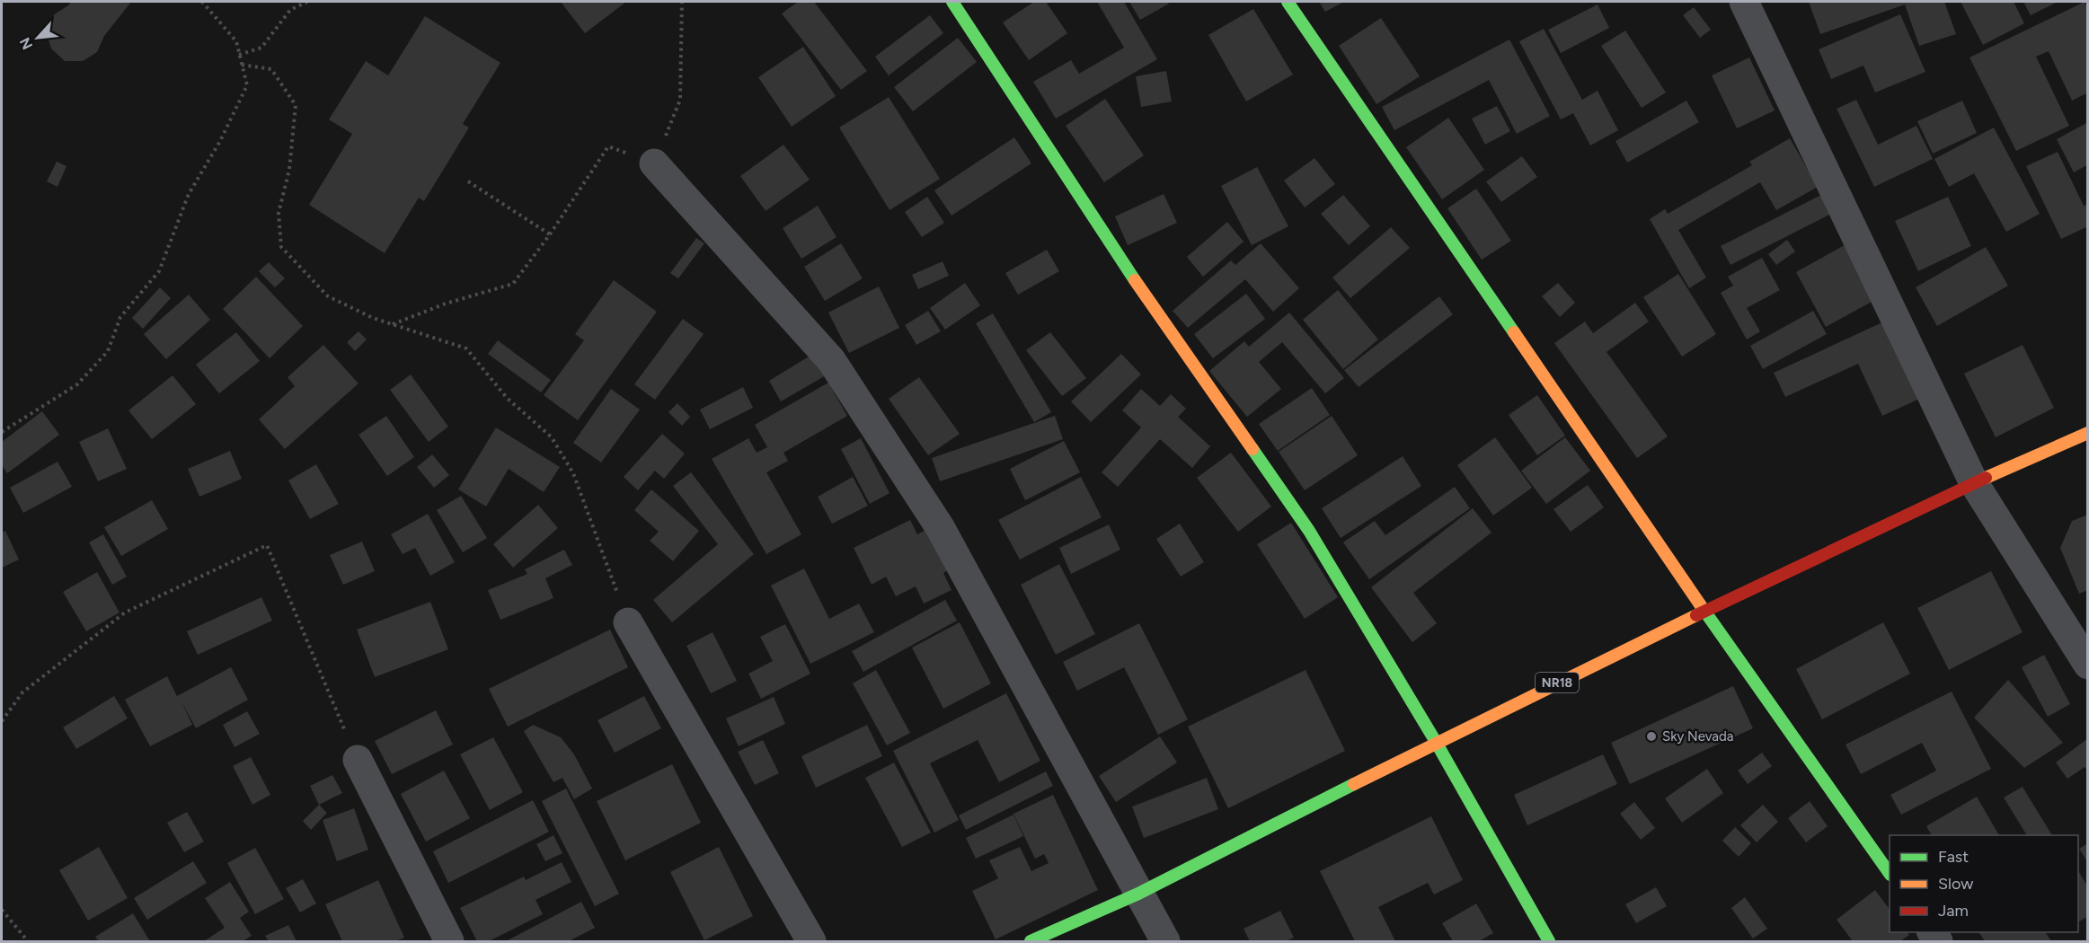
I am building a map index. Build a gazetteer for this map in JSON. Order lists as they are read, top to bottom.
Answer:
{
  "streets": {
    "street": ["NR18"]
  },
  "places": ["Sky Nevada"],
  "legend": ["Fast", "Slow", "Jam"],
  "north": "bottom left"
}
